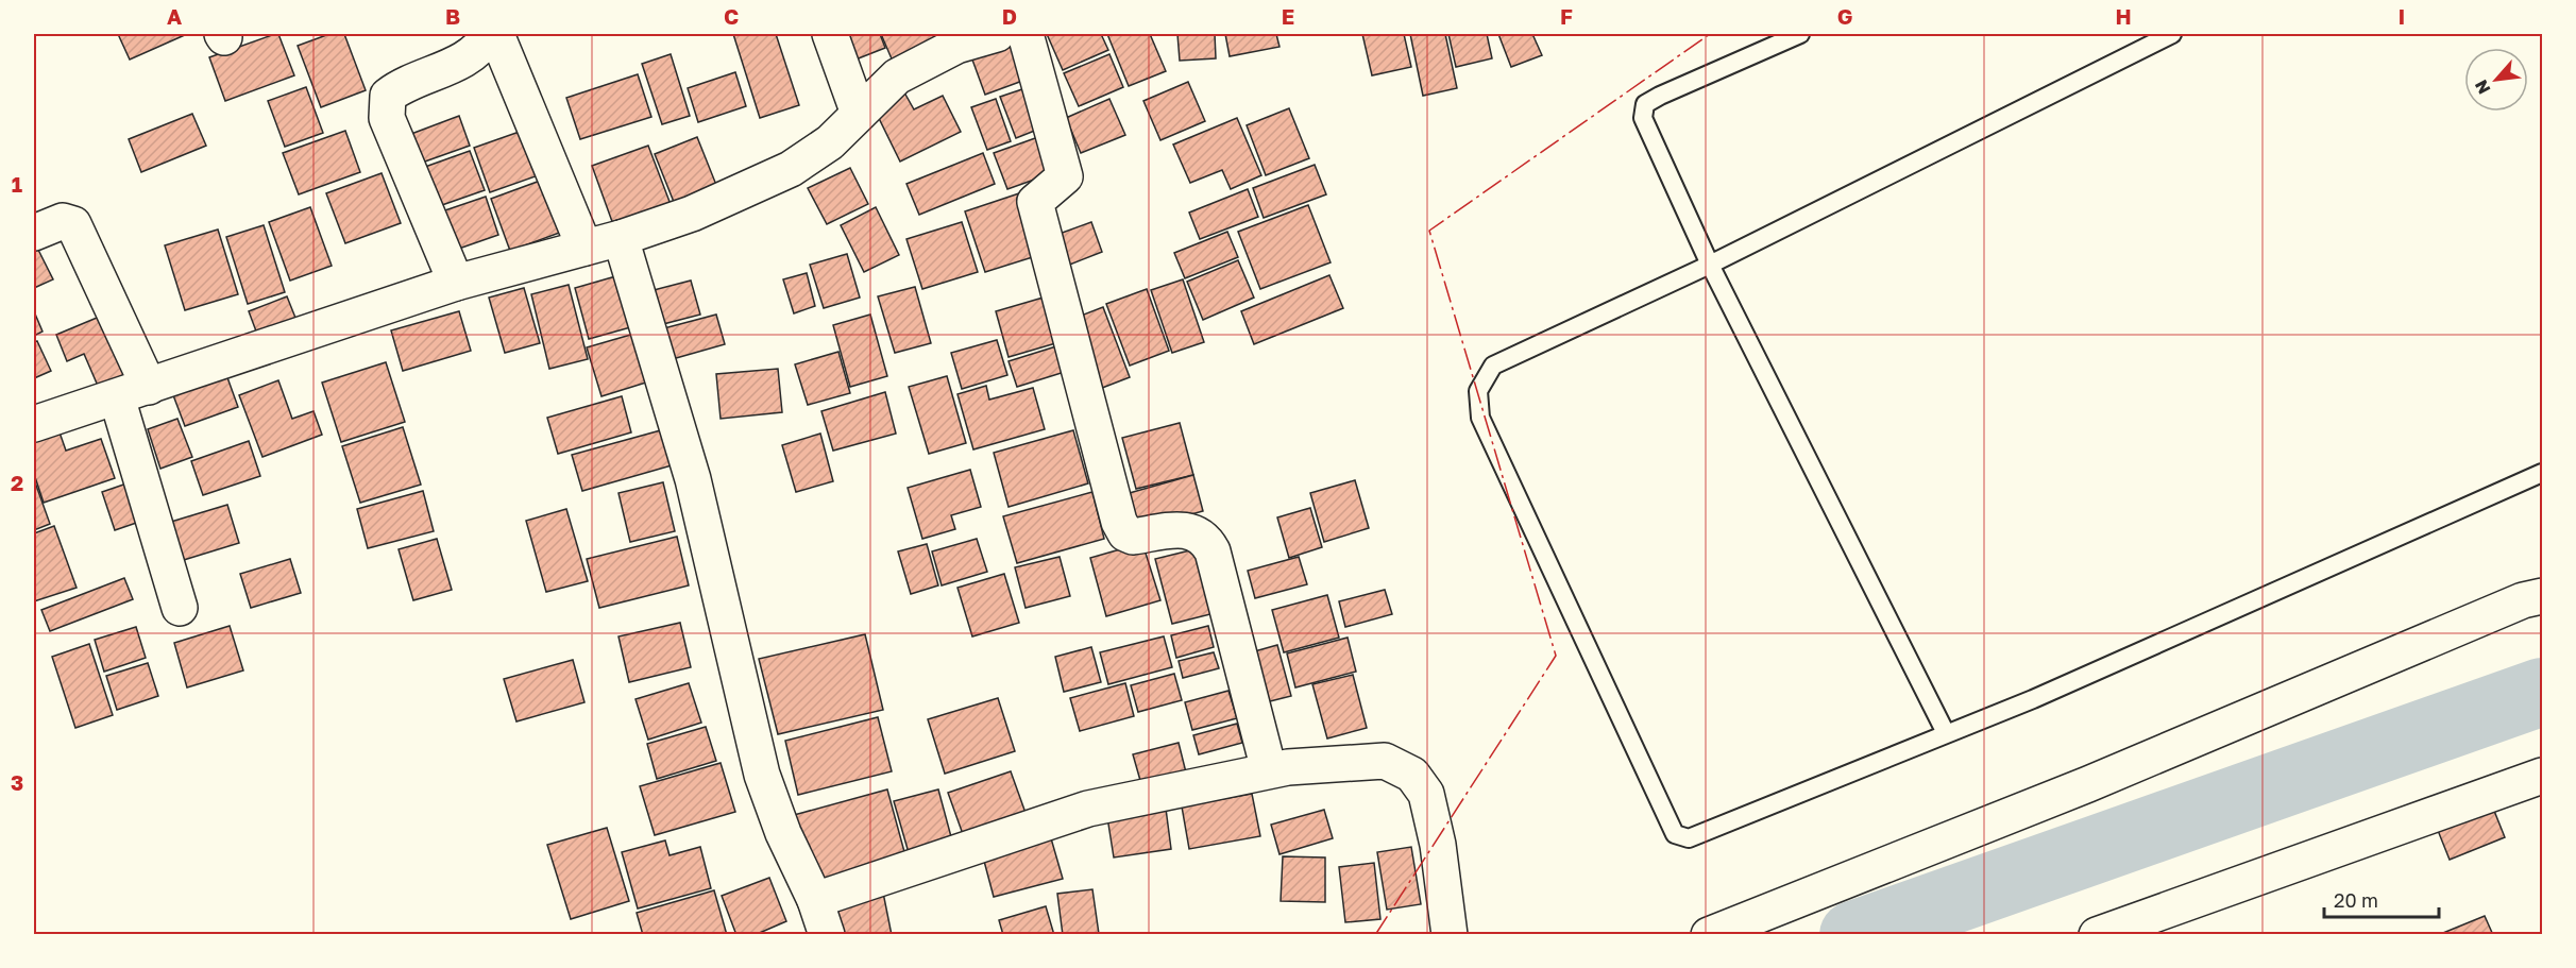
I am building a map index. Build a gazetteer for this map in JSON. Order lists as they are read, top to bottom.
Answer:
{
  "scale_bar": "20 m",
  "north": "bottom left",
  "grid": {
    "columns": [
      "A",
      "B",
      "C",
      "D",
      "E",
      "F",
      "G",
      "H",
      "I"
    ],
    "rows": ["1", "2", "3"]
  }
}
